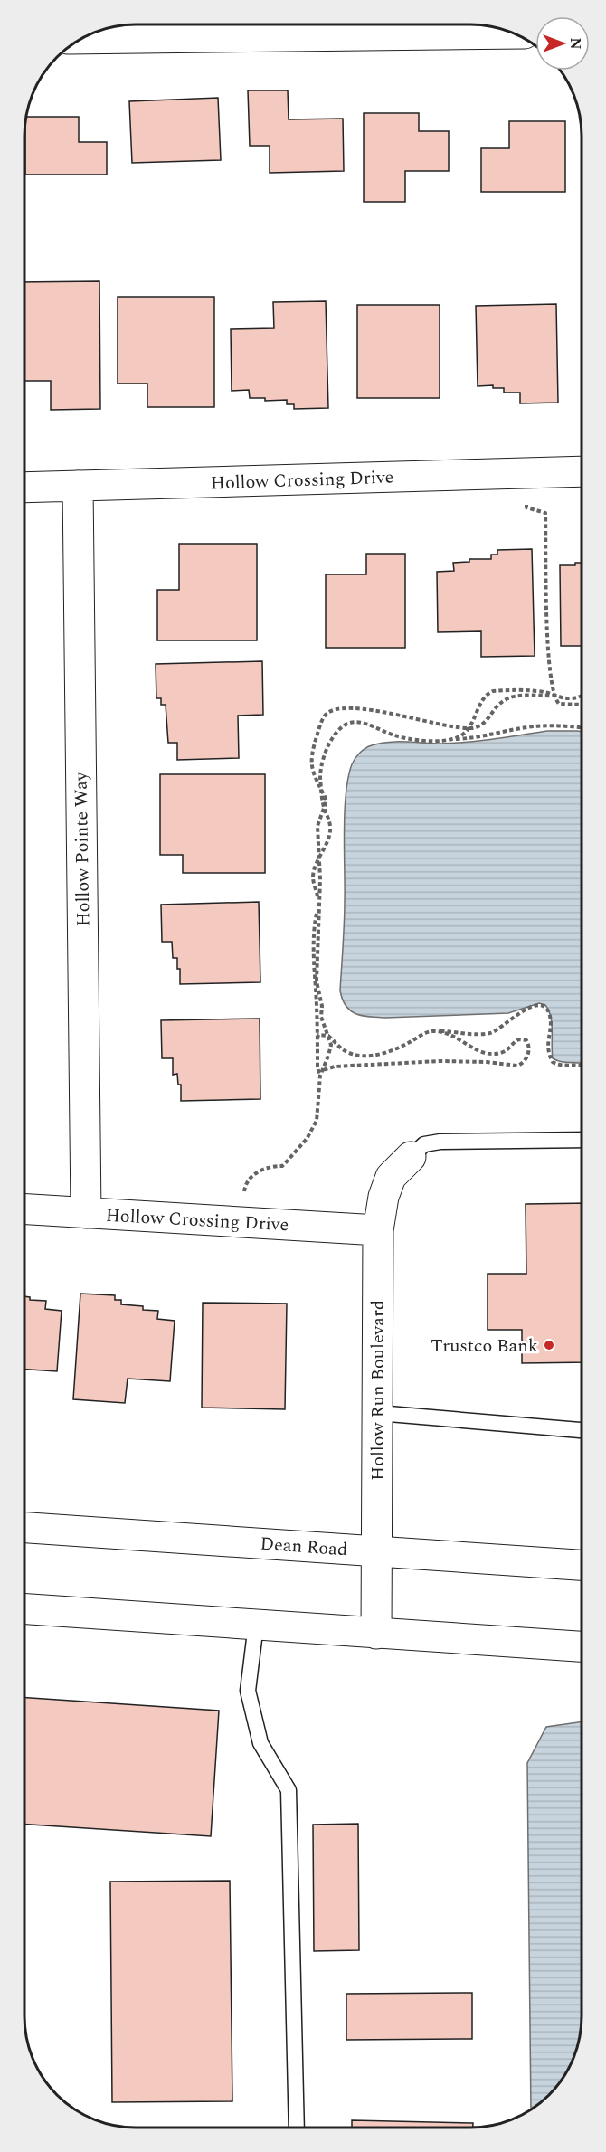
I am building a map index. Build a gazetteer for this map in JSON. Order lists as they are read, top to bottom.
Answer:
{
  "streets": {
    "street": [
      "Hollow Crossing Drive",
      "Hollow Pointe Way",
      "Hollow Run Boulevard",
      "Dean Road"
    ]
  },
  "crossings": [
    ["Hollow Crossing Drive", "Hollow Pointe Way"],
    ["Hollow Crossing Drive", "Hollow Run Boulevard"],
    ["Hollow Run Boulevard", "Dean Road"]
  ],
  "places": ["Trustco Bank"],
  "north": "right"
}
